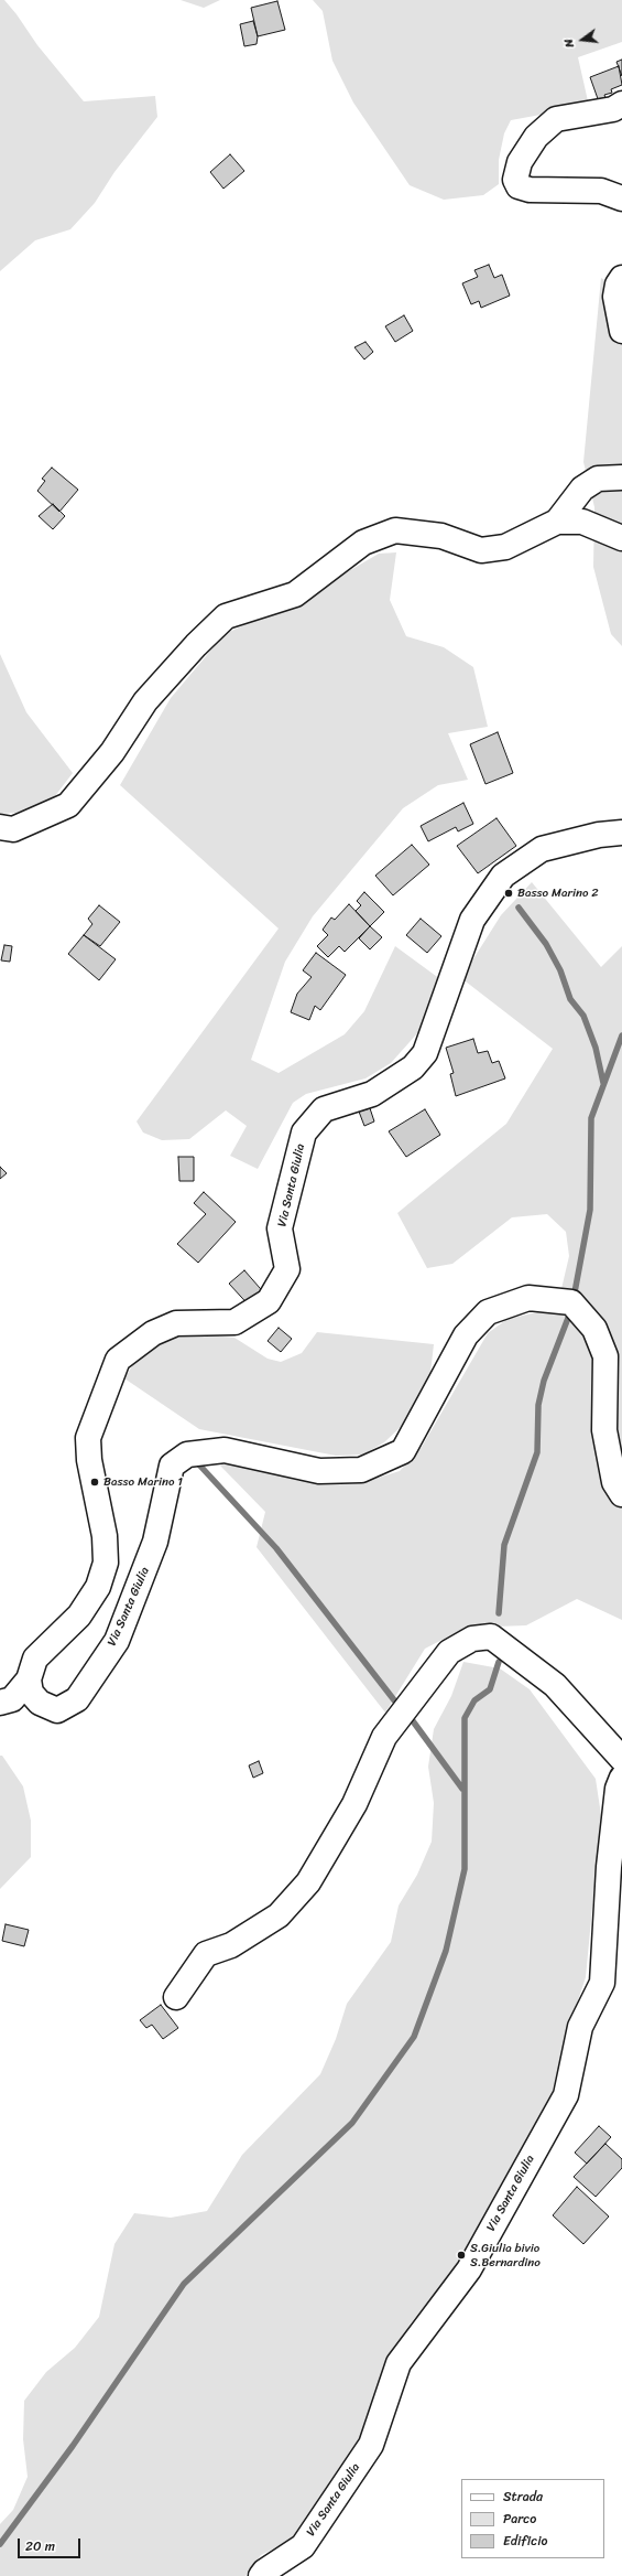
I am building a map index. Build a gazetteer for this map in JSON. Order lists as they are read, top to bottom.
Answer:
{
  "streets": {
    "street": ["Via Santa Giulia"]
  },
  "places": ["Basso Marino 2", "Basso Marino 1", "S.Giulia bivio S.Bernardino"],
  "legend": ["Strada", "Parco", "Edificio"],
  "scale_bar": "20 m",
  "north": "left"
}
